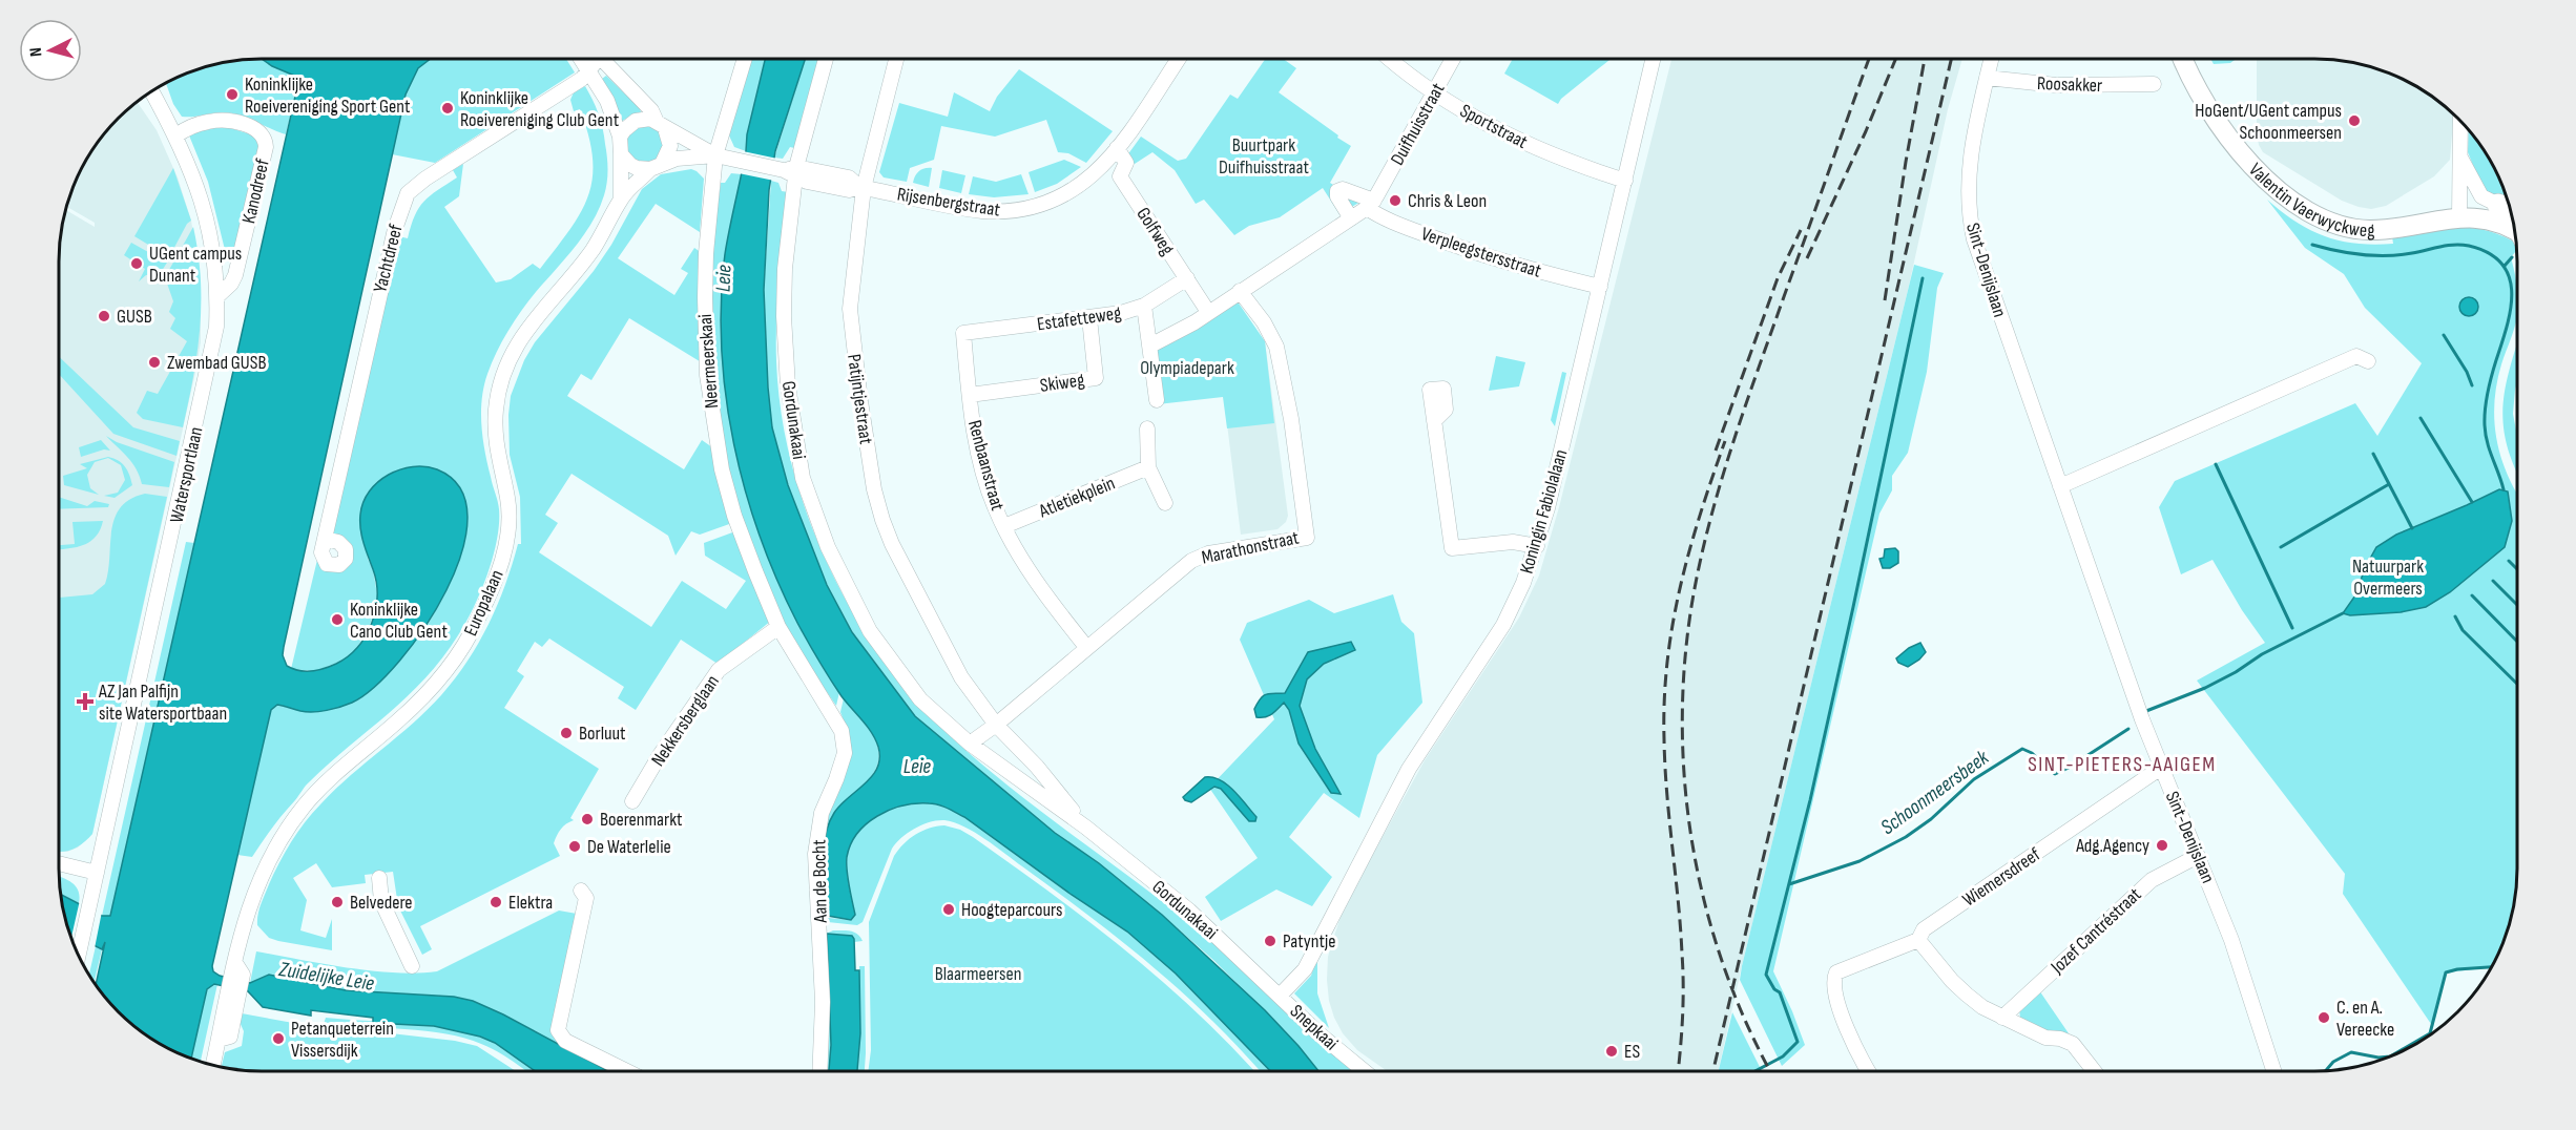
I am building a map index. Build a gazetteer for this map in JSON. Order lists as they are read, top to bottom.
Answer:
{
  "streets": {
    "main road": ["Valentin Vaerwyckweg"],
    "street": [
      "Roosakker",
      "Duifhuisstraat",
      "Sportstraat",
      "Kanodreef",
      "Rijsenbergstraat",
      "Golfweg",
      "Verpleegstersstraat",
      "Yachtdreef",
      "Sint-Denijslaan",
      "Estafetteweg",
      "Neermeerskaai",
      "Skiweg",
      "Patijntjestraat",
      "Gordunakaai",
      "Renbaanstraat",
      "Watersportlaan",
      "Atletiekplein",
      "Koningin Fabiolalaan",
      "Marathonstraat",
      "Europalaan",
      "Nekkersberglaan",
      "Wiemersdreef",
      "Aan de Bocht",
      "Jozef Cantréstraat",
      "Snepkaai"
    ]
  },
  "crossings": [
    ["Roosakker", "Sint-Denijslaan"],
    ["Duifhuisstraat", "Sportstraat"],
    ["Duifhuisstraat", "Golfweg"],
    ["Duifhuisstraat", "Verpleegstersstraat"],
    ["Duifhuisstraat", "Marathonstraat"],
    ["Sportstraat", "Koningin Fabiolalaan"],
    ["Kanodreef", "Watersportlaan"],
    ["Rijsenbergstraat", "Golfweg"],
    ["Rijsenbergstraat", "Neermeerskaai"],
    ["Rijsenbergstraat", "Patijntjestraat"],
    ["Rijsenbergstraat", "Gordunakaai"],
    ["Golfweg", "Estafetteweg"],
    ["Verpleegstersstraat", "Koningin Fabiolalaan"],
    ["Sint-Denijslaan", "Wiemersdreef"],
    ["Sint-Denijslaan", "Jozef Cantréstraat"],
    ["Estafetteweg", "Skiweg"],
    ["Estafetteweg", "Renbaanstraat"],
    ["Neermeerskaai", "Nekkersberglaan"],
    ["Neermeerskaai", "Aan de Bocht"],
    ["Skiweg", "Renbaanstraat"],
    ["Patijntjestraat", "Gordunakaai"],
    ["Patijntjestraat", "Marathonstraat"],
    ["Gordunakaai", "Koningin Fabiolalaan"],
    ["Gordunakaai", "Marathonstraat"],
    ["Gordunakaai", "Snepkaai"],
    ["Renbaanstraat", "Atletiekplein"],
    ["Renbaanstraat", "Marathonstraat"],
    ["Koningin Fabiolalaan", "Snepkaai"],
    ["Nekkersberglaan", "Aan de Bocht"]
  ],
  "districts": ["SINT-PIETERS-AAIGEM"],
  "water": ["Leie", "Schoonmeersbeek", "Zuidelijke Leie"],
  "parks": [
    "Buurtpark Duifhuisstraat",
    "Olympiadepark",
    "Natuurpark Overmeers",
    "Blaarmeersen"
  ],
  "places": {
    "other": [
      "Koninklijke Roeivereniging Sport Gent",
      "Koninklijke Roeivereniging Club Gent",
      "HoGent/UGent campus Schoonmeersen",
      "Chris & Leon",
      "UGent campus Dunant",
      "GUSB",
      "Zwembad GUSB",
      "Koninklijke Cano Club Gent",
      "Borluut",
      "Boerenmarkt",
      "Adg.Agency",
      "De Waterlelie",
      "Belvedere",
      "Elektra",
      "Hoogteparcours",
      "Patyntje",
      "C. en A. Vereecke",
      "Petanqueterrein Vissersdijk",
      "ES"
    ],
    "health": ["AZ Jan Palfijn site Watersportbaan"]
  },
  "north": "left"
}
